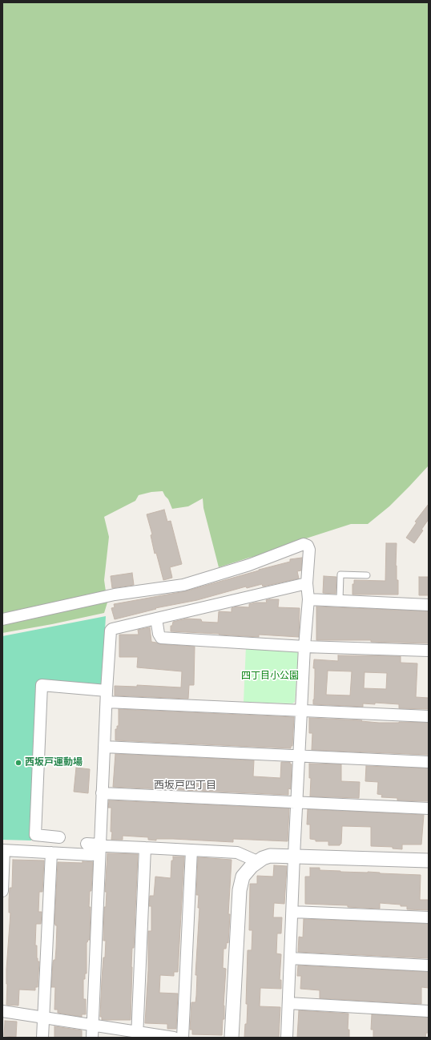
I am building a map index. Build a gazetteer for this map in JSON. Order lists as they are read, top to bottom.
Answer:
{
  "districts": ["西坂戸四丁目"],
  "parks": ["四丁目小公園"],
  "places": ["西坂戸運動場"]
}
